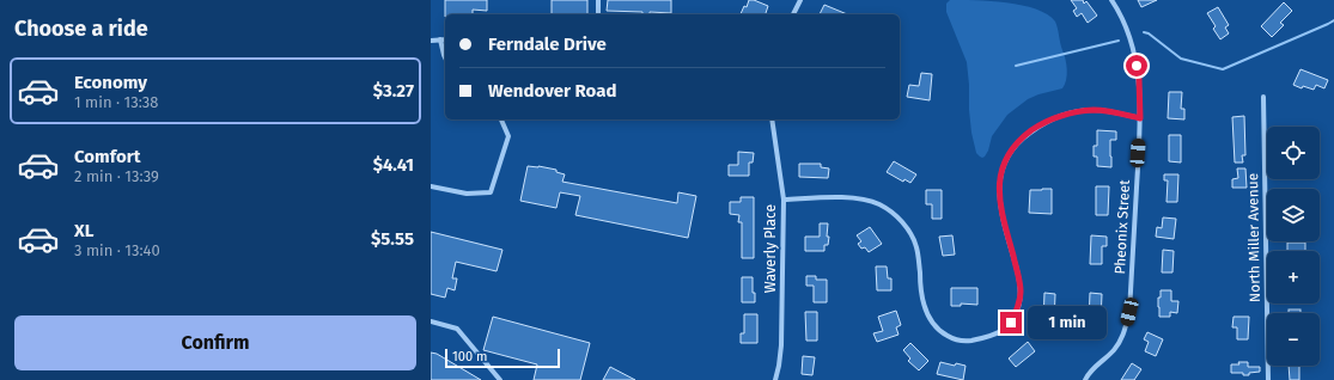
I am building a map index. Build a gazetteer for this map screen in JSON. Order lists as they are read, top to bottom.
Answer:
{
  "streets": {
    "street": ["Pheonix Street", "North Miller Avenue", "Waverly Place"]
  },
  "scale_bar": "100 m",
  "page": {
    "heading": "Choose a ride",
    "banner": ["Ferndale Drive", "Wendover Road"],
    "list": [
      {
        "name": "Economy",
        "note": "1 min · 13:38",
        "value": "$3.27"
      },
      {
        "name": "Comfort",
        "note": "2 min · 13:39",
        "value": "$4.41"
      },
      {
        "name": "XL",
        "note": "3 min · 13:40",
        "value": "$5.55"
      }
    ],
    "map_buttons": ["+", "−"],
    "buttons": "Confirm",
    "bubble": "1 min",
    "scale": "100 m"
  }
}
